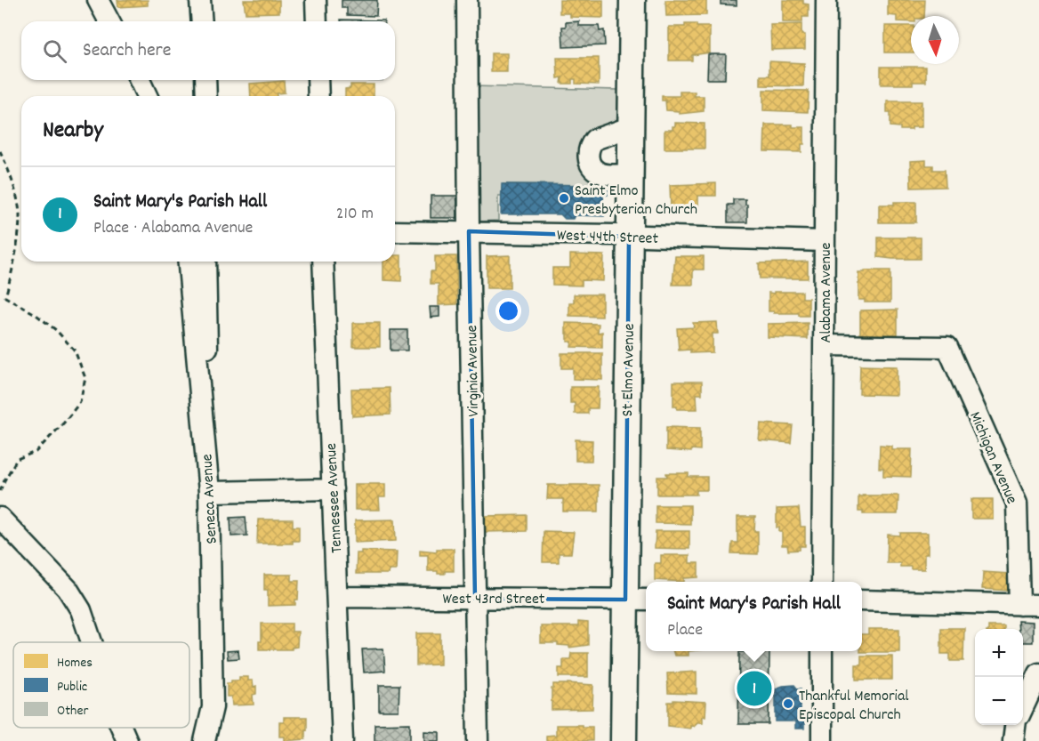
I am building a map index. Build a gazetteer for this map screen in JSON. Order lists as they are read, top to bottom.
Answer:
{
  "streets": {
    "main road": ["St Elmo Avenue"],
    "street": [
      "West 44th Street",
      "Alabama Avenue",
      "Virginia Avenue",
      "Michigan Avenue",
      "Tennessee Avenue",
      "Seneca Avenue",
      "West 43rd Street"
    ]
  },
  "crossings": [
    ["West 44th Street", "Alabama Avenue"],
    ["West 44th Street", "St Elmo Avenue"],
    ["West 44th Street", "Virginia Avenue"],
    ["Alabama Avenue", "Michigan Avenue"],
    ["St Elmo Avenue", "West 43rd Street"],
    ["Virginia Avenue", "West 43rd Street"],
    ["Tennessee Avenue", "West 43rd Street"]
  ],
  "places": ["Saint Elmo Presbyterian Church", "Thankful Memorial Episcopal Church"],
  "legend": ["Homes", "Public", "Other"],
  "north": "bottom",
  "page": {
    "search": "Search here",
    "heading": "Nearby",
    "list": [
      {
        "mark": "1",
        "name": "Saint Mary's Parish Hall",
        "note": "Place · Alabama Avenue",
        "value": "210 m"
      }
    ],
    "popup": ["Saint Mary's Parish Hall", "Place"],
    "map_buttons": ["+", "−"],
    "pins": "1"
  }
}
